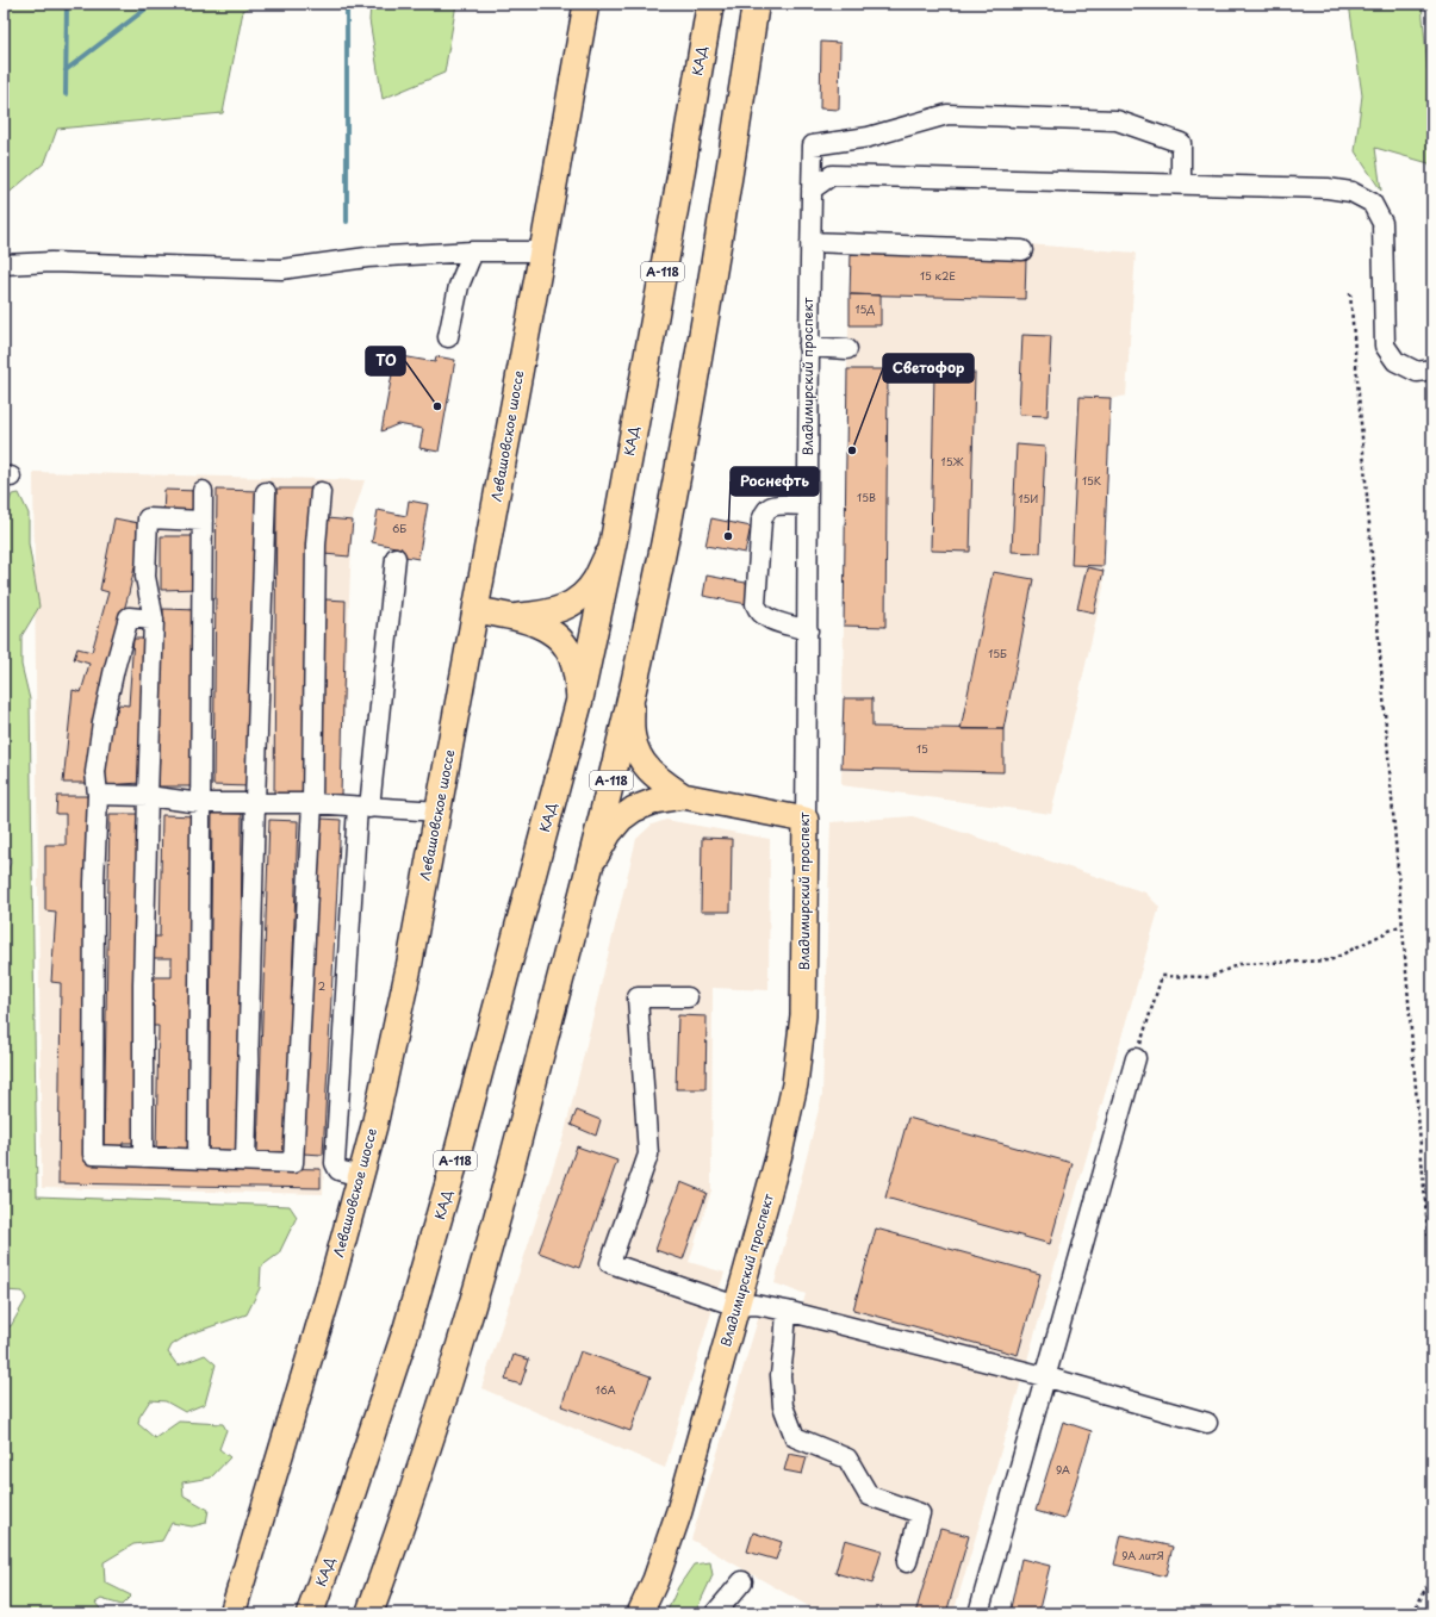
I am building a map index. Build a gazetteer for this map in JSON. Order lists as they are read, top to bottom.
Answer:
{
  "streets": {
    "highway": ["КАД", "А-118"],
    "main road": ["Владимирский проспект", "Левашовское шоссе"]
  },
  "places": ["ТО", "Светофор", "Роснефть"],
  "house_numbers": [
    "15 к2Е",
    "15Д",
    "15Ж",
    "15К",
    "15В",
    "15И",
    "6Б",
    "15Б",
    "15",
    "2",
    "16А",
    "9А",
    "9А литЯ"
  ]
}
